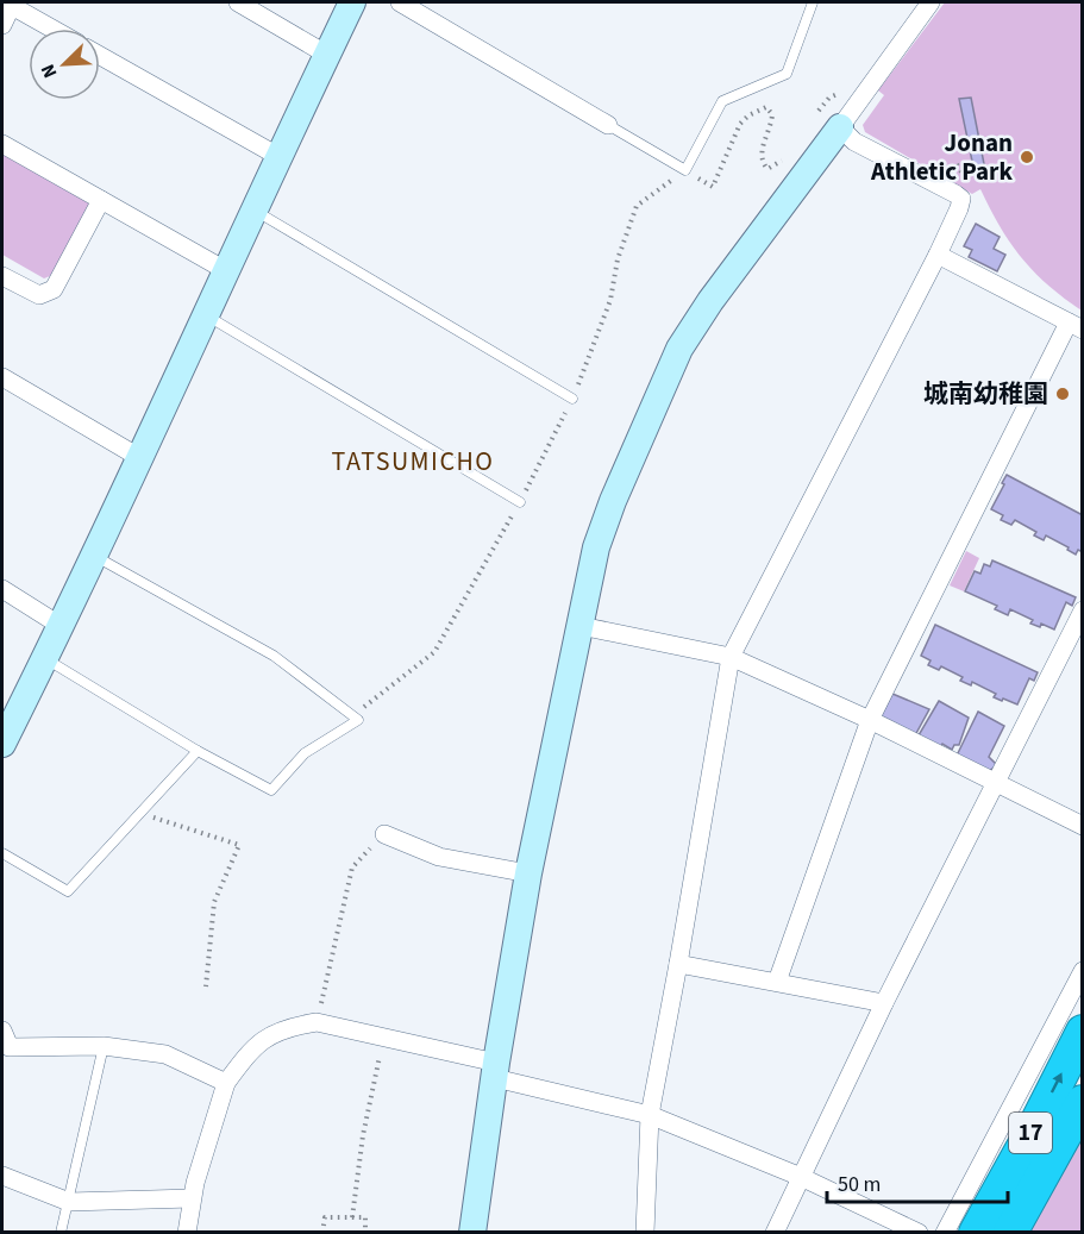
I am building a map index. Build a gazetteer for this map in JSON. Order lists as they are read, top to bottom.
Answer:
{
  "streets": {
    "highway": ["17"]
  },
  "districts": ["TATSUMICHO"],
  "places": ["Jonan Athletic Park", "城南幼稚園"],
  "scale_bar": "50 m",
  "north": "bottom left"
}
